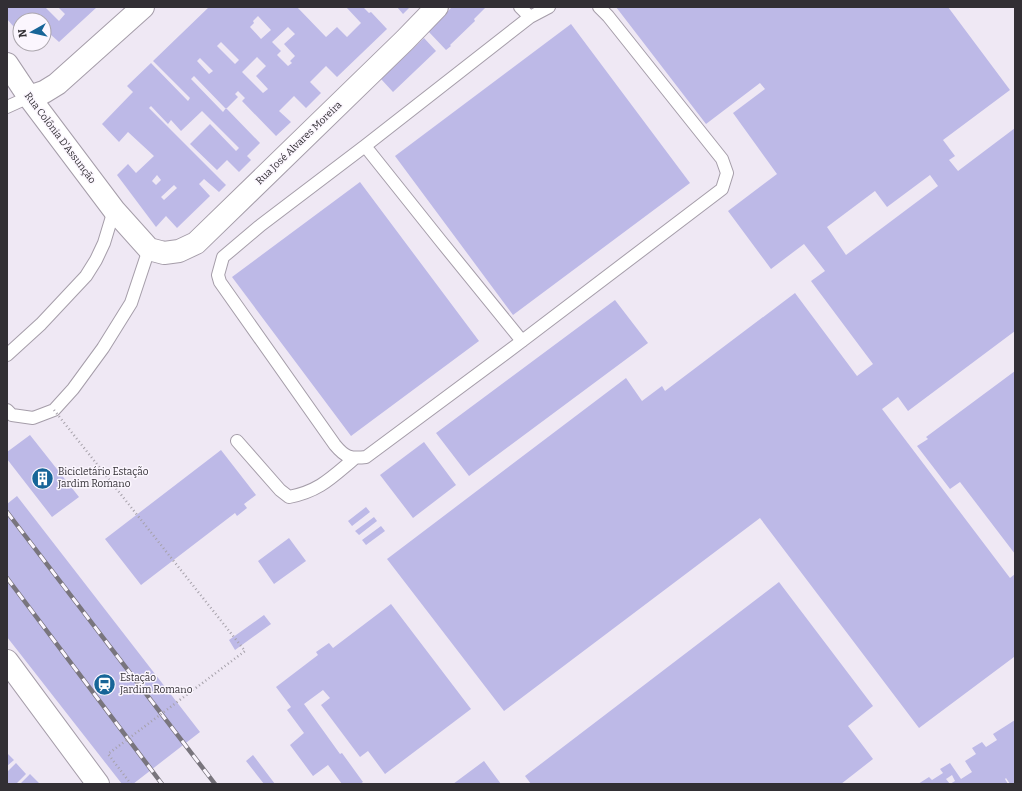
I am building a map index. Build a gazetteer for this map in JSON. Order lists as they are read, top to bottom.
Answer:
{
  "streets": {
    "street": ["Rua Colônia D'Assunção", "Rua José Alvares Moreira"]
  },
  "places": {
    "building": ["Bicicletário Estação Jardim Romano"],
    "station": ["Estação Jardim Romano"]
  },
  "north": "left"
}
